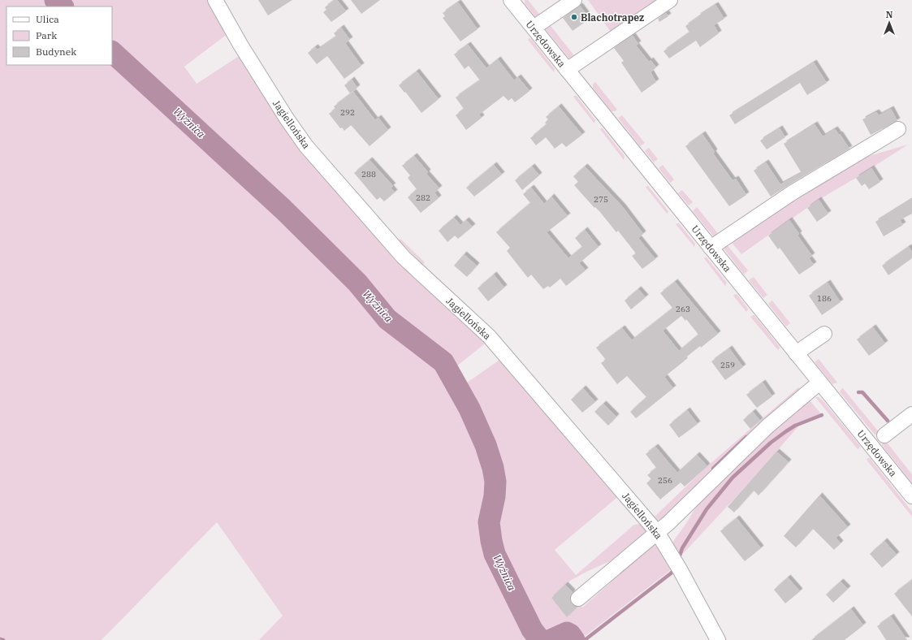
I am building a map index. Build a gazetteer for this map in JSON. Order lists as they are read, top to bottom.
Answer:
{
  "streets": {
    "street": ["Urzędowska", "Jagiellońska"]
  },
  "water": ["Wyżnica"],
  "places": ["Blachotrapez"],
  "house_numbers": [
    "292",
    "288",
    "282",
    "275",
    "186",
    "263",
    "259",
    "256"
  ],
  "legend": ["Ulica", "Park", "Budynek"],
  "north": "top"
}
